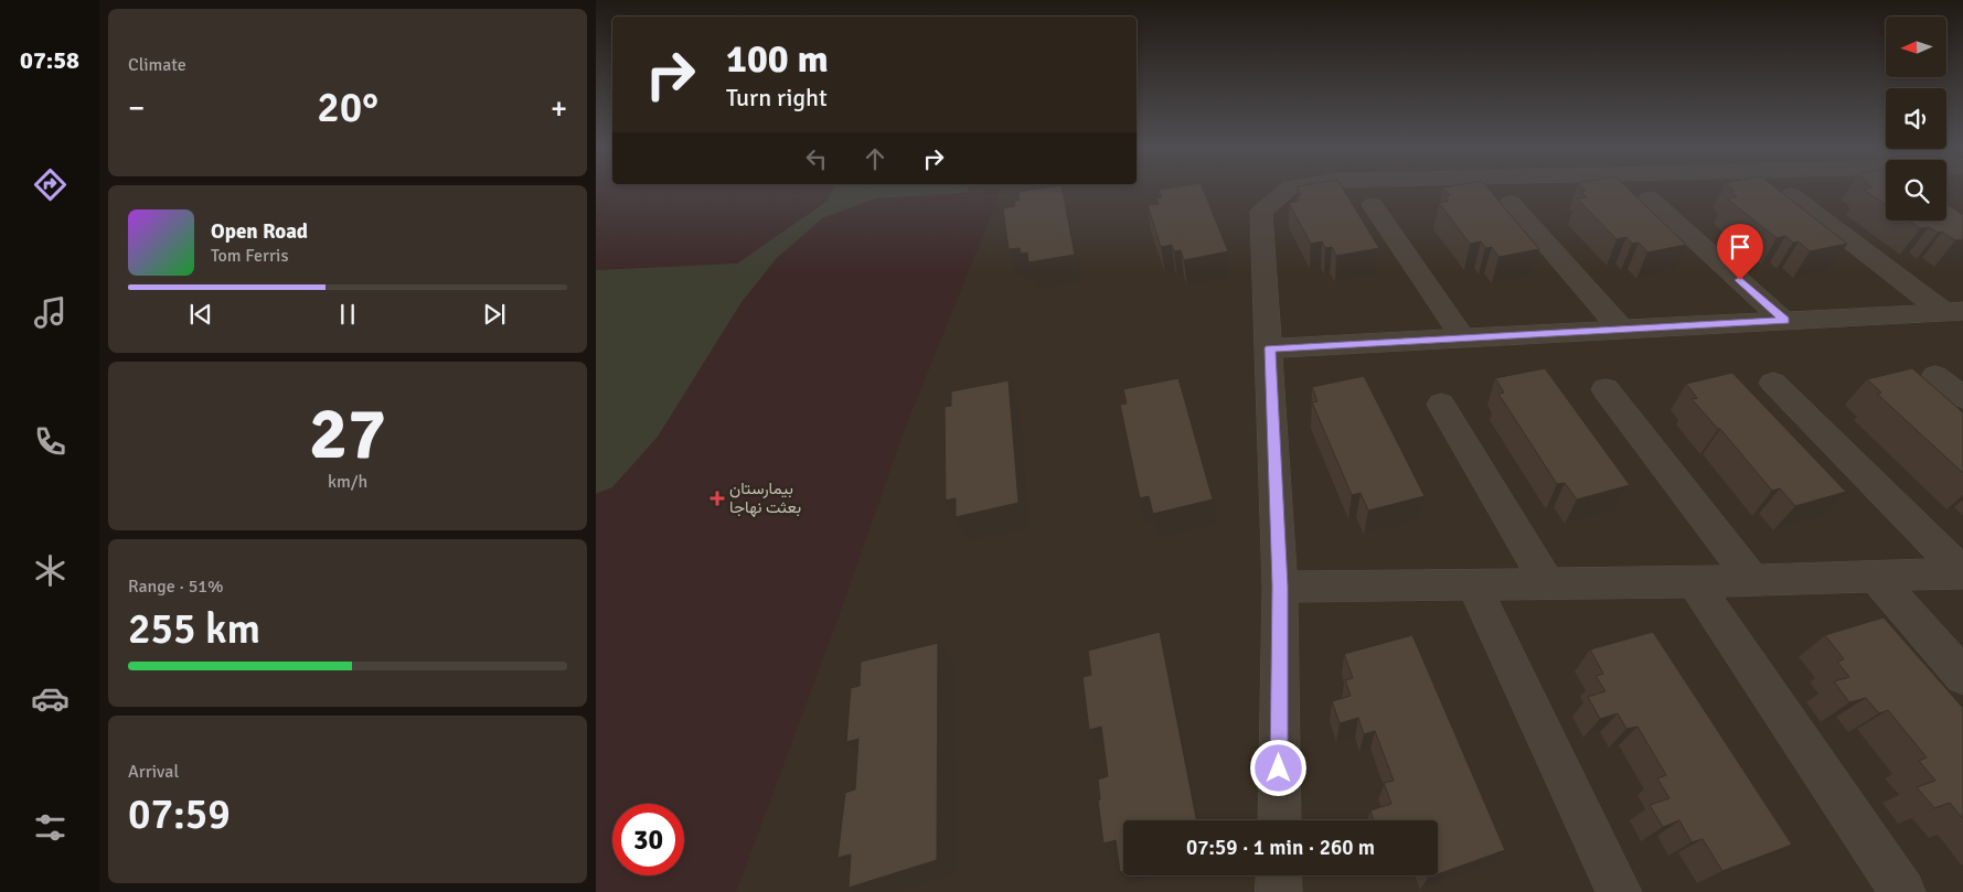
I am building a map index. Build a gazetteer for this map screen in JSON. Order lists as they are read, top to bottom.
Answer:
{
  "places": {
    "health": ["بیمارستان بعثت نهاجا"]
  },
  "north": "left",
  "page": {
    "tabs": "07:58",
    "tile": [
      "Climate",
      ["27", "km/h"],
      ["Range · 51%", "255 km"],
      ["Arrival", "07:59"]
    ],
    "turn": ["100 m", "Turn right"],
    "heat": ["−", "20°", "+"],
    "song": ["Open Road", "Tom Ferris"],
    "limit": "30",
    "trip": "07:59 · 1 min · 260 m"
  }
}
